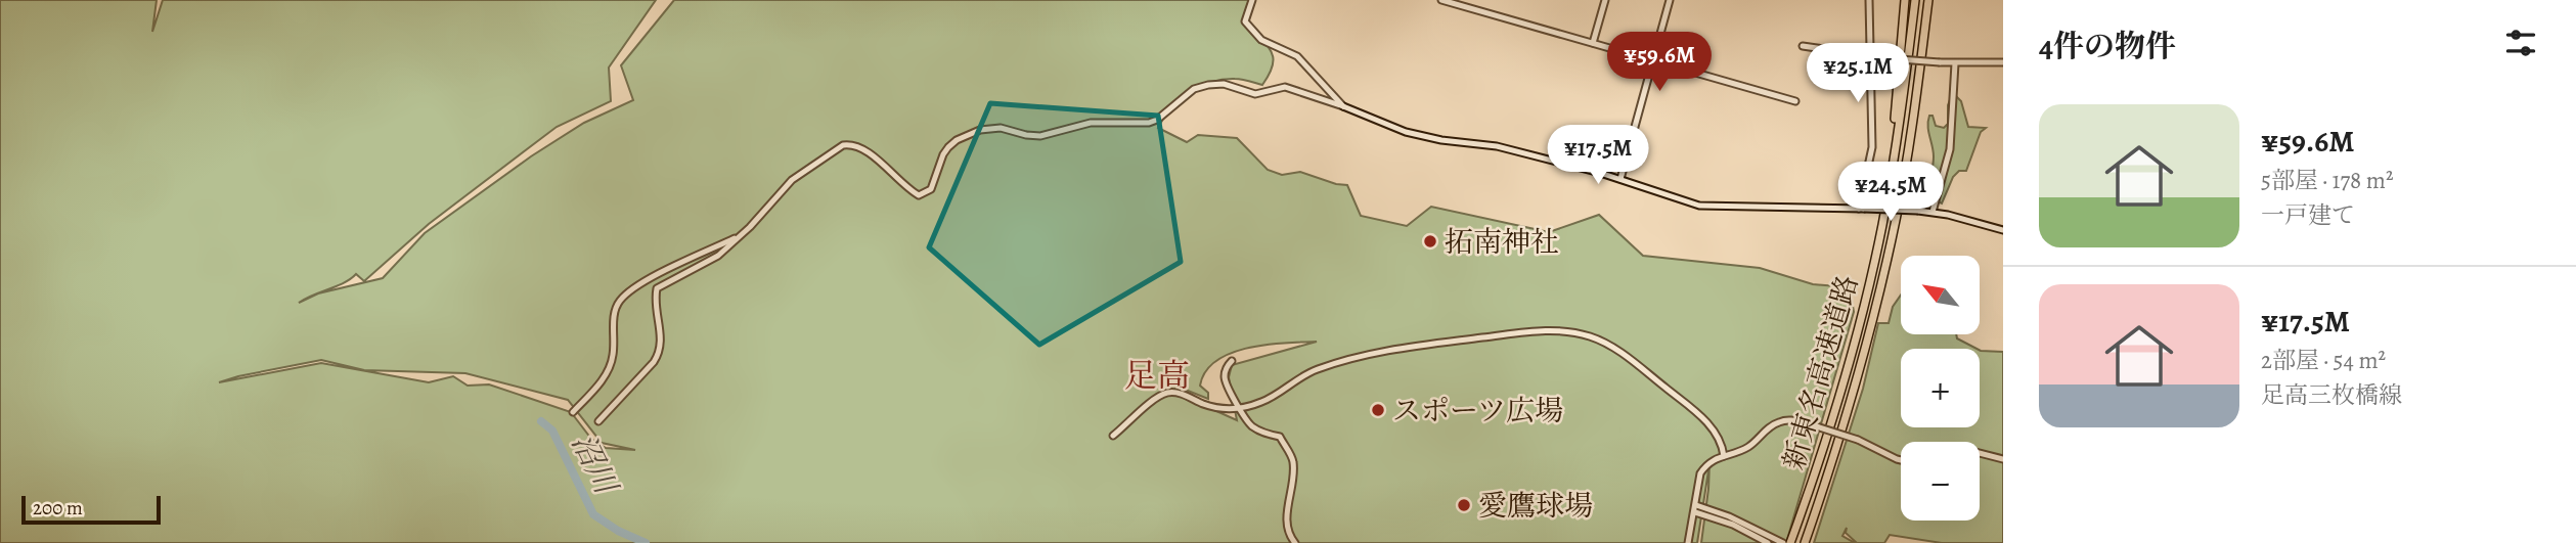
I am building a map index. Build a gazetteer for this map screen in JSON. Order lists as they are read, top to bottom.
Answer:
{
  "streets": {
    "highway": ["新東名高速道路"]
  },
  "districts": ["足高"],
  "water": ["沼川"],
  "places": ["拓南神社", "スポーツ広場", "愛鷹球場"],
  "scale_bar": "200 m",
  "north": "top left",
  "page": {
    "heading": "4件の物件",
    "price": [
      "¥59.6M",
      "¥25.1M",
      "¥17.5M",
      "¥24.5M"
    ],
    "list": [
      {
        "name": "¥59.6M",
        "note": "5部屋 · 178 m² · 一戸建て"
      },
      {
        "name": "¥17.5M",
        "note": "2部屋 · 54 m² · 足高三枚橋線"
      }
    ],
    "map_buttons": ["+", "−"],
    "scale": "200 m"
  }
}
